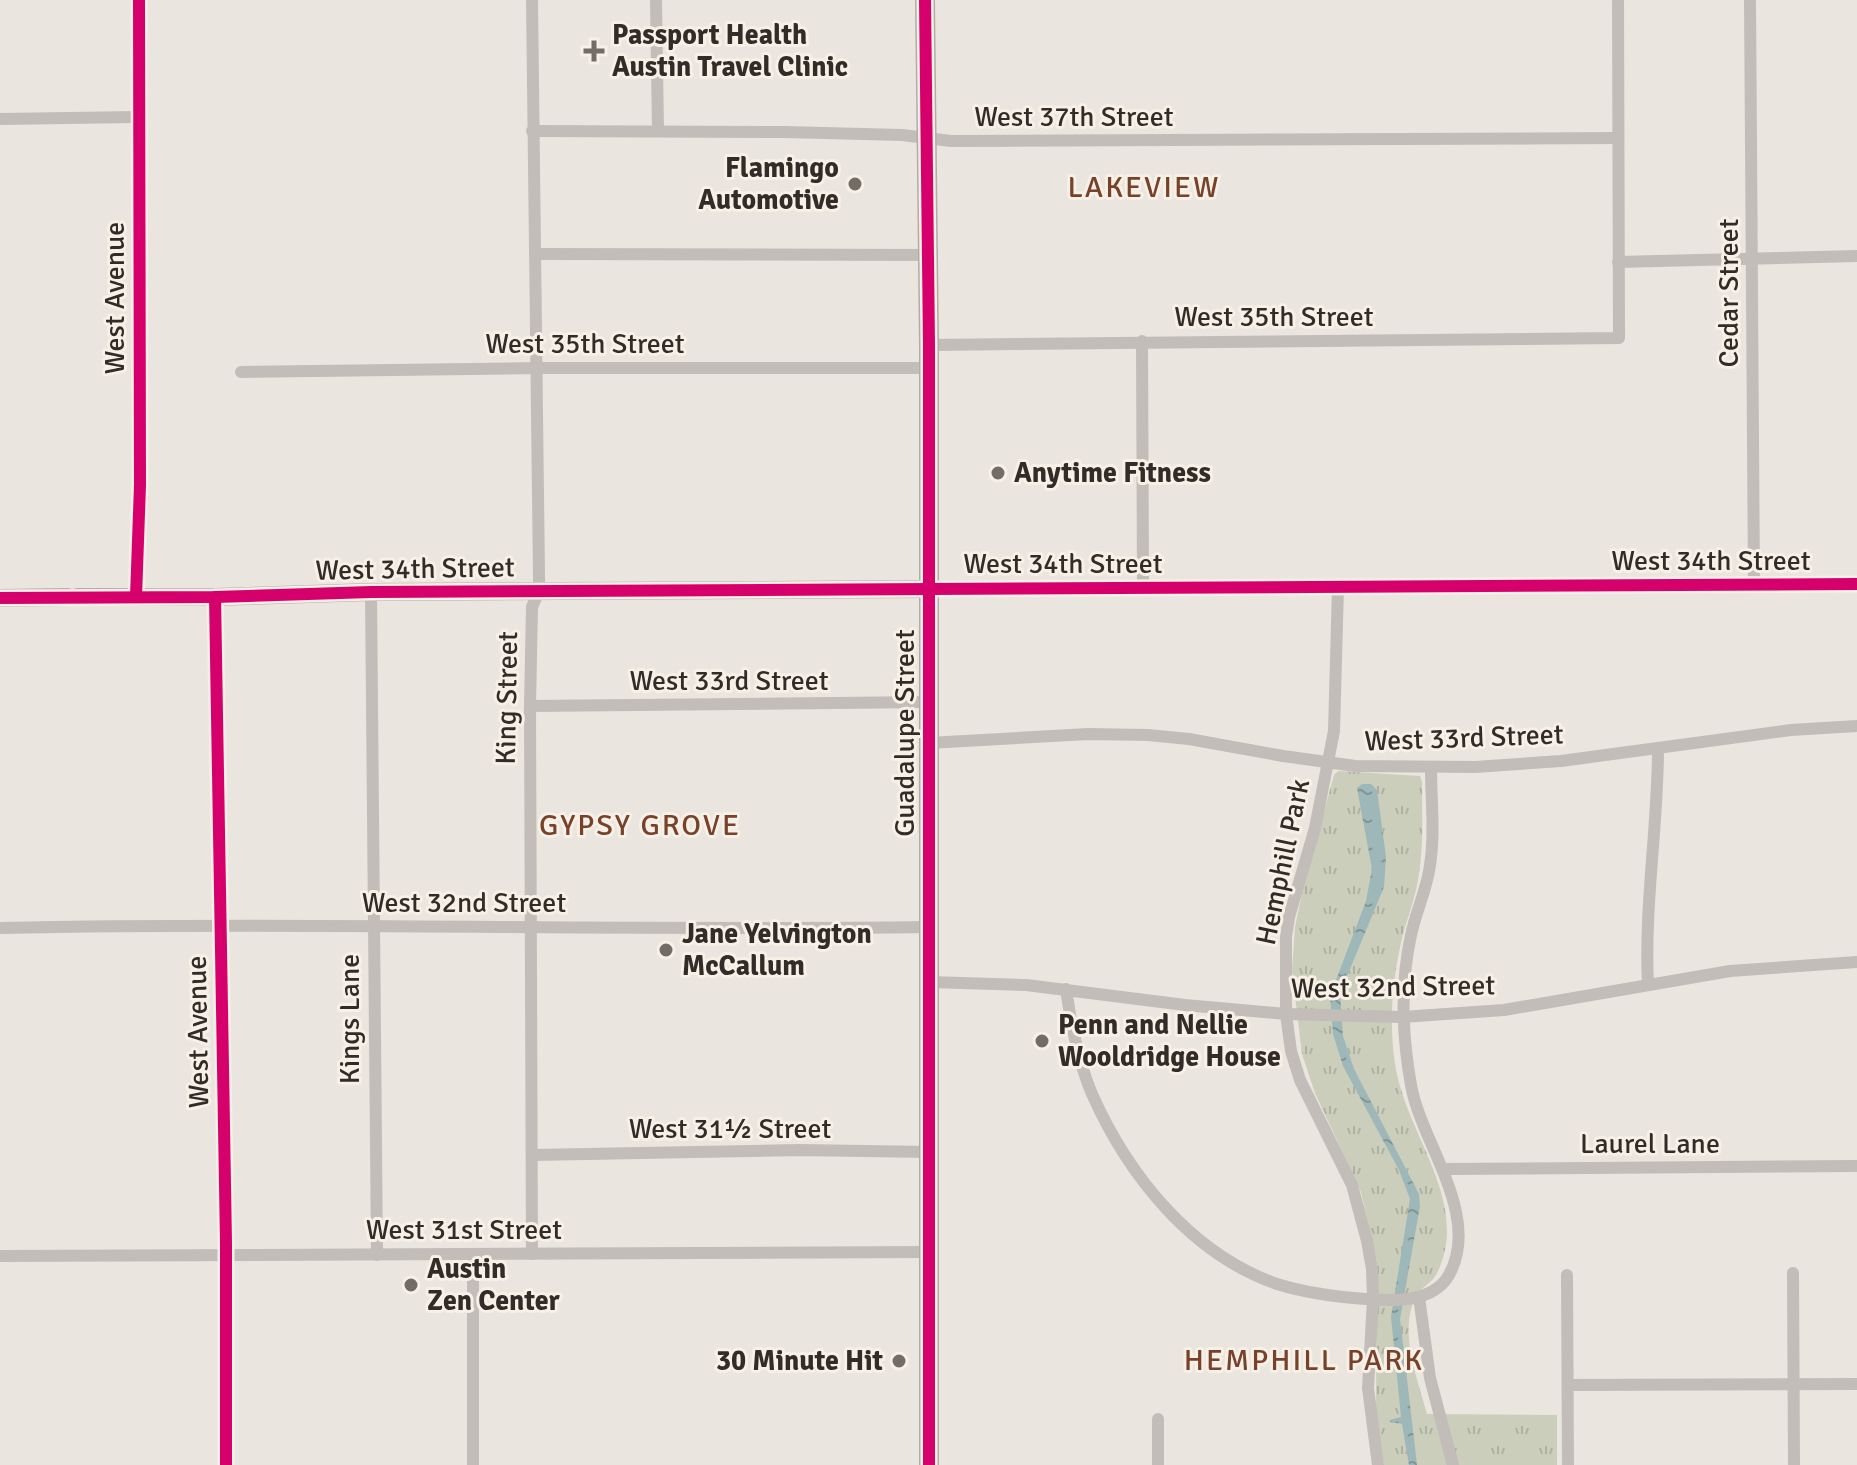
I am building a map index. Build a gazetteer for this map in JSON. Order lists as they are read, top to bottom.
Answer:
{
  "streets": {
    "main road": ["Guadalupe Street"],
    "street": [
      "West 37th Street",
      "Cedar Street",
      "West Avenue",
      "West 35th Street",
      "West 34th Street",
      "West 33rd Street",
      "King Street",
      "Hemphill Park",
      "West 32nd Street",
      "Kings Lane",
      "West 31½ Street",
      "Laurel Lane",
      "West 31st Street"
    ]
  },
  "crossings": [
    ["West 37th Street", "King Street"],
    ["West 37th Street", "Guadalupe Street"],
    ["Cedar Street", "West 34th Street"],
    ["West Avenue", "West 34th Street"],
    ["West Avenue", "West 32nd Street"],
    ["West Avenue", "West 31st Street"],
    ["West 35th Street", "King Street"],
    ["West 35th Street", "Guadalupe Street"],
    ["West 34th Street", "King Street"],
    ["West 34th Street", "Guadalupe Street"],
    ["West 34th Street", "Hemphill Park"],
    ["West 34th Street", "Kings Lane"],
    ["West 33rd Street", "King Street"],
    ["West 33rd Street", "Guadalupe Street"],
    ["West 33rd Street", "Hemphill Park"],
    ["King Street", "West 32nd Street"],
    ["King Street", "West 31½ Street"],
    ["King Street", "West 31st Street"],
    ["Guadalupe Street", "West 32nd Street"],
    ["Guadalupe Street", "West 31½ Street"],
    ["Guadalupe Street", "West 31st Street"],
    ["Hemphill Park", "West 32nd Street"],
    ["West 32nd Street", "Kings Lane"],
    ["Kings Lane", "West 31st Street"]
  ],
  "districts": ["LAKEVIEW", "GYPSY GROVE", "HEMPHILL PARK"],
  "places": {
    "health": ["Passport Health Austin Travel Clinic"],
    "other": [
      "Flamingo Automotive",
      "Anytime Fitness",
      "Jane Yelvington McCallum",
      "Penn and Nellie Wooldridge House",
      "Austin Zen Center",
      "30 Minute Hit"
    ]
  }
}
